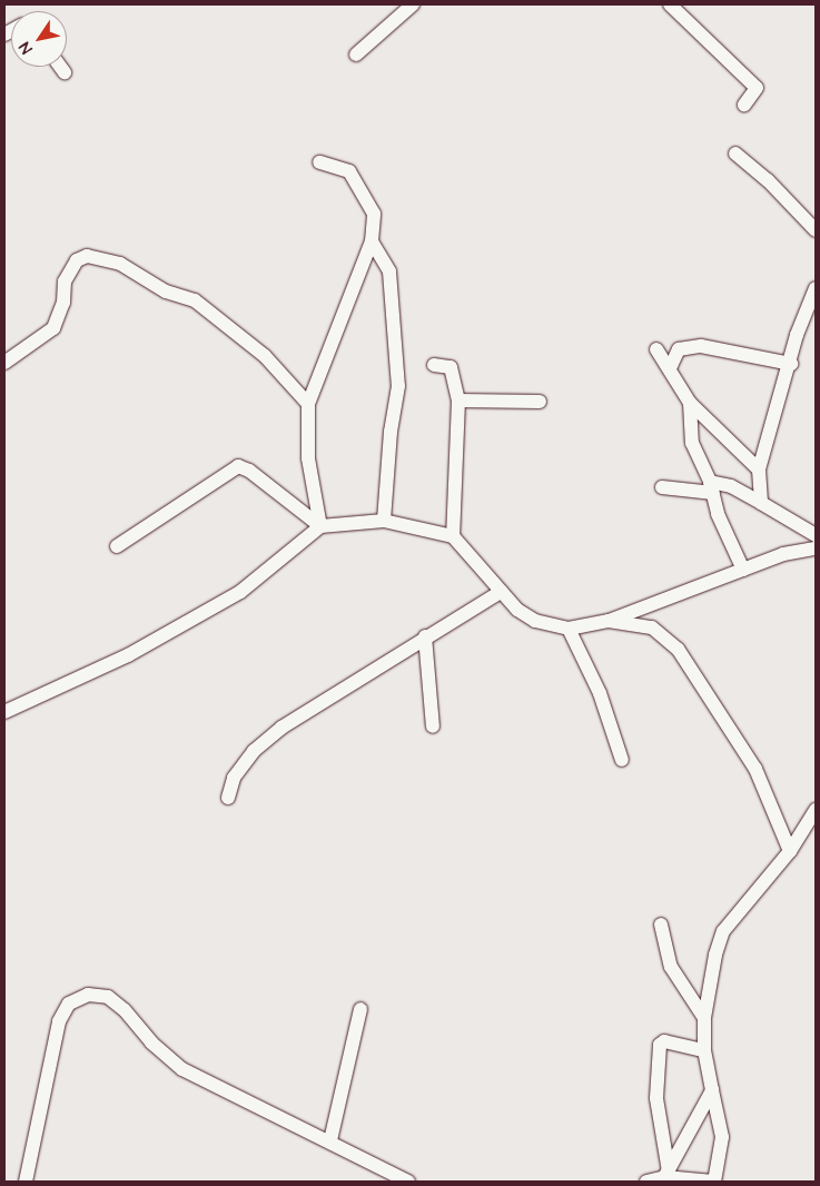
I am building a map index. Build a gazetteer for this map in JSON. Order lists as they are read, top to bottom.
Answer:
{
  "north": "bottom left"
}
